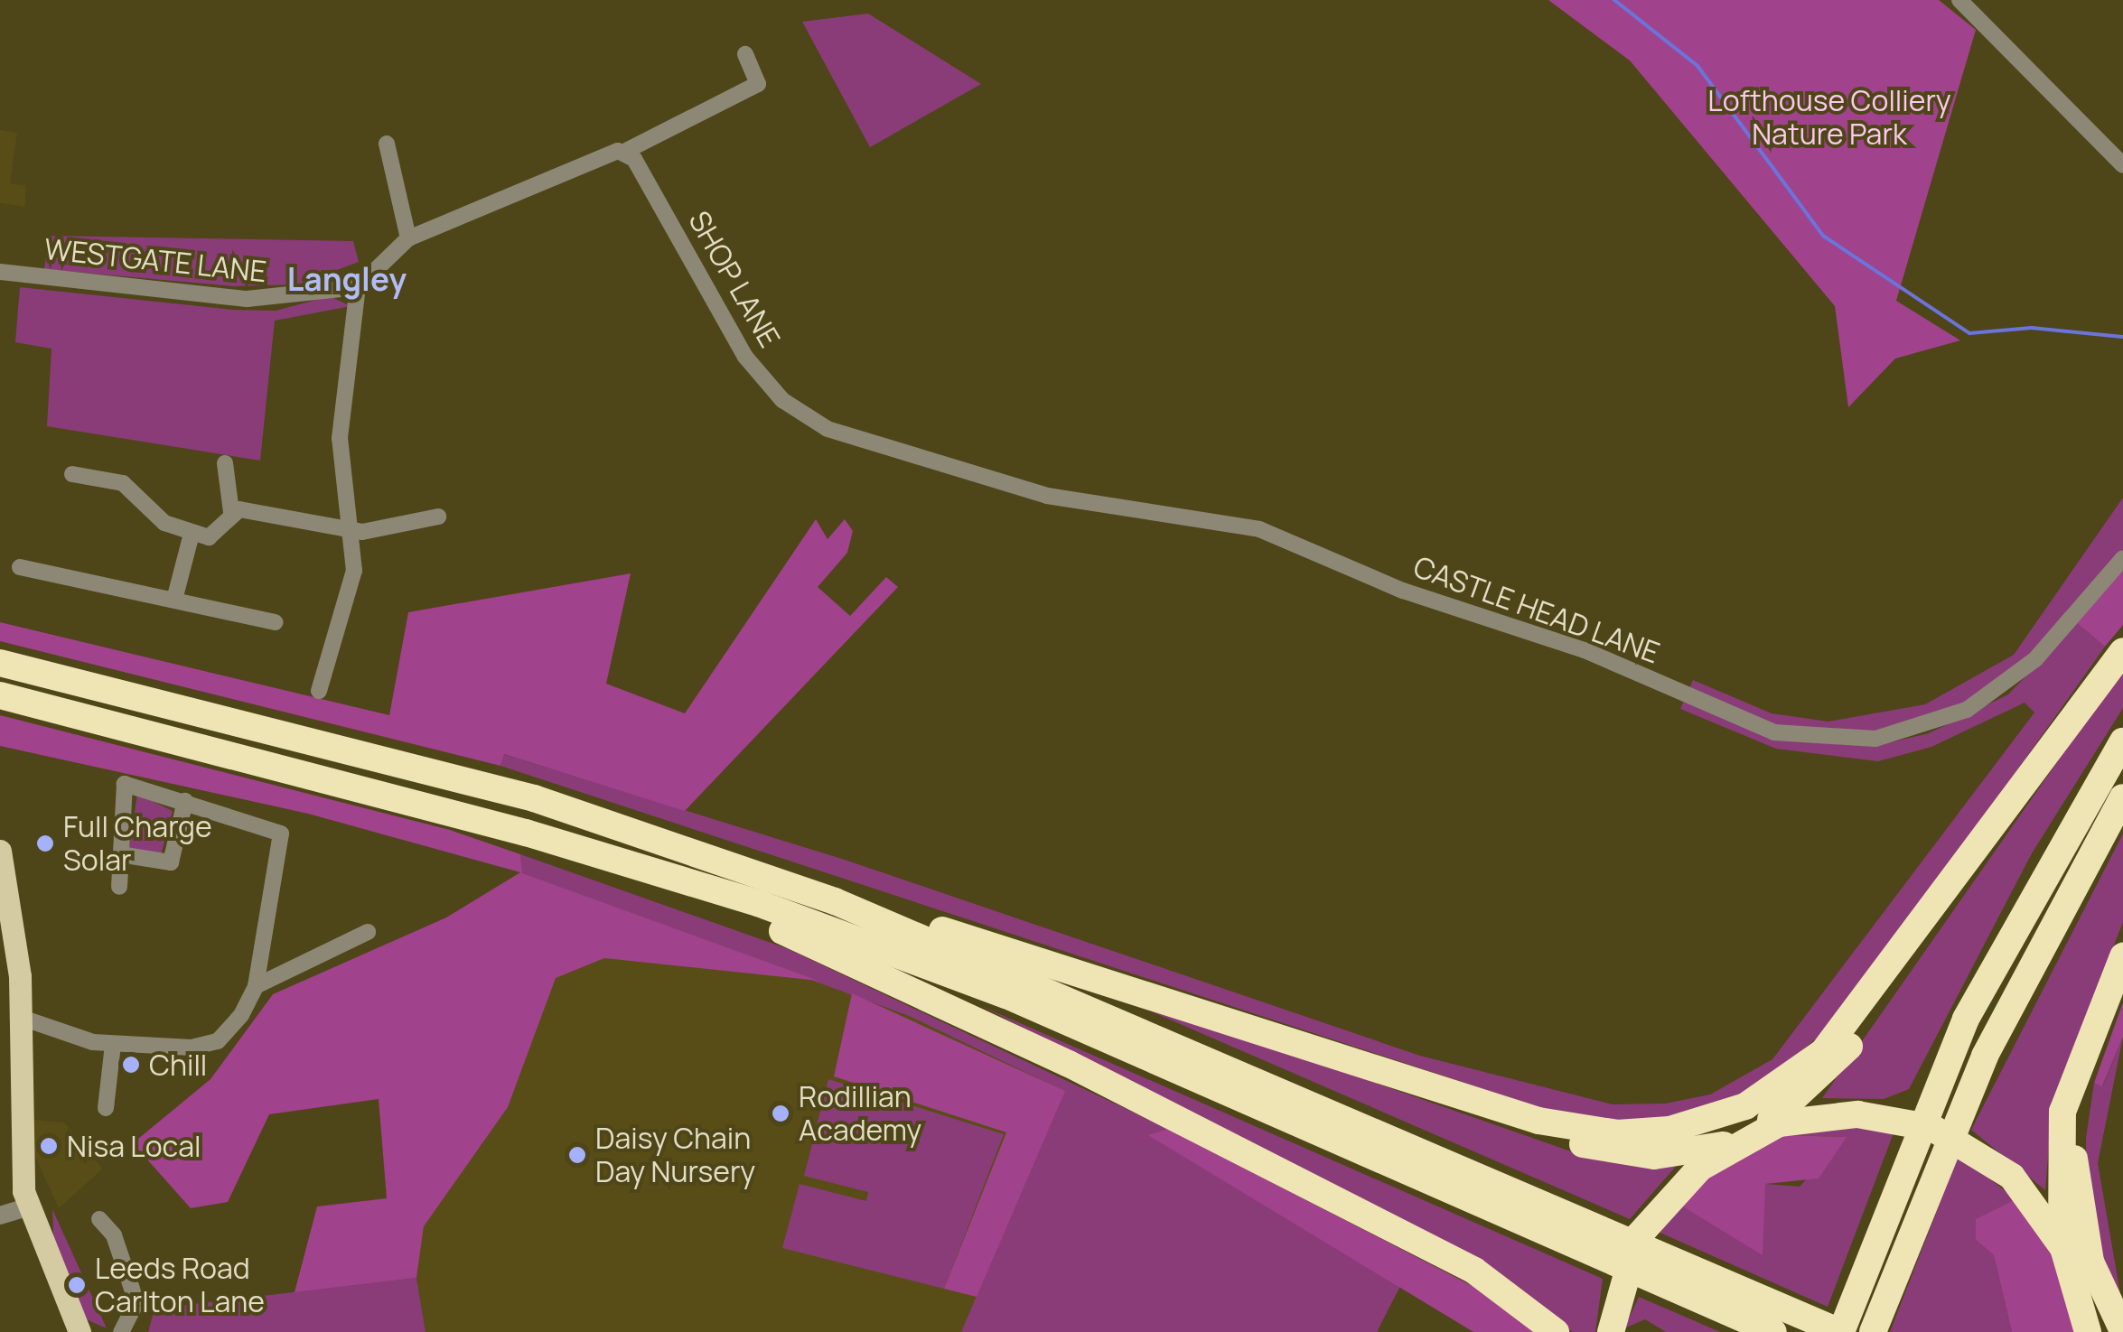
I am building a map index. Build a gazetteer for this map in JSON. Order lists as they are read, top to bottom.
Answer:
{
  "streets": {
    "street": ["WESTGATE LANE", "SHOP LANE", "CASTLE HEAD LANE"]
  },
  "crossings": [
    ["SHOP LANE", "CASTLE HEAD LANE"]
  ],
  "districts": ["Langley"],
  "parks": ["Lofthouse Colliery Nature Park"],
  "places": [
    "Full Charge Solar",
    "Chill",
    "Rodillian Academy",
    "Nisa Local",
    "Daisy Chain Day Nursery",
    "Leeds Road Carlton Lane"
  ]
}
